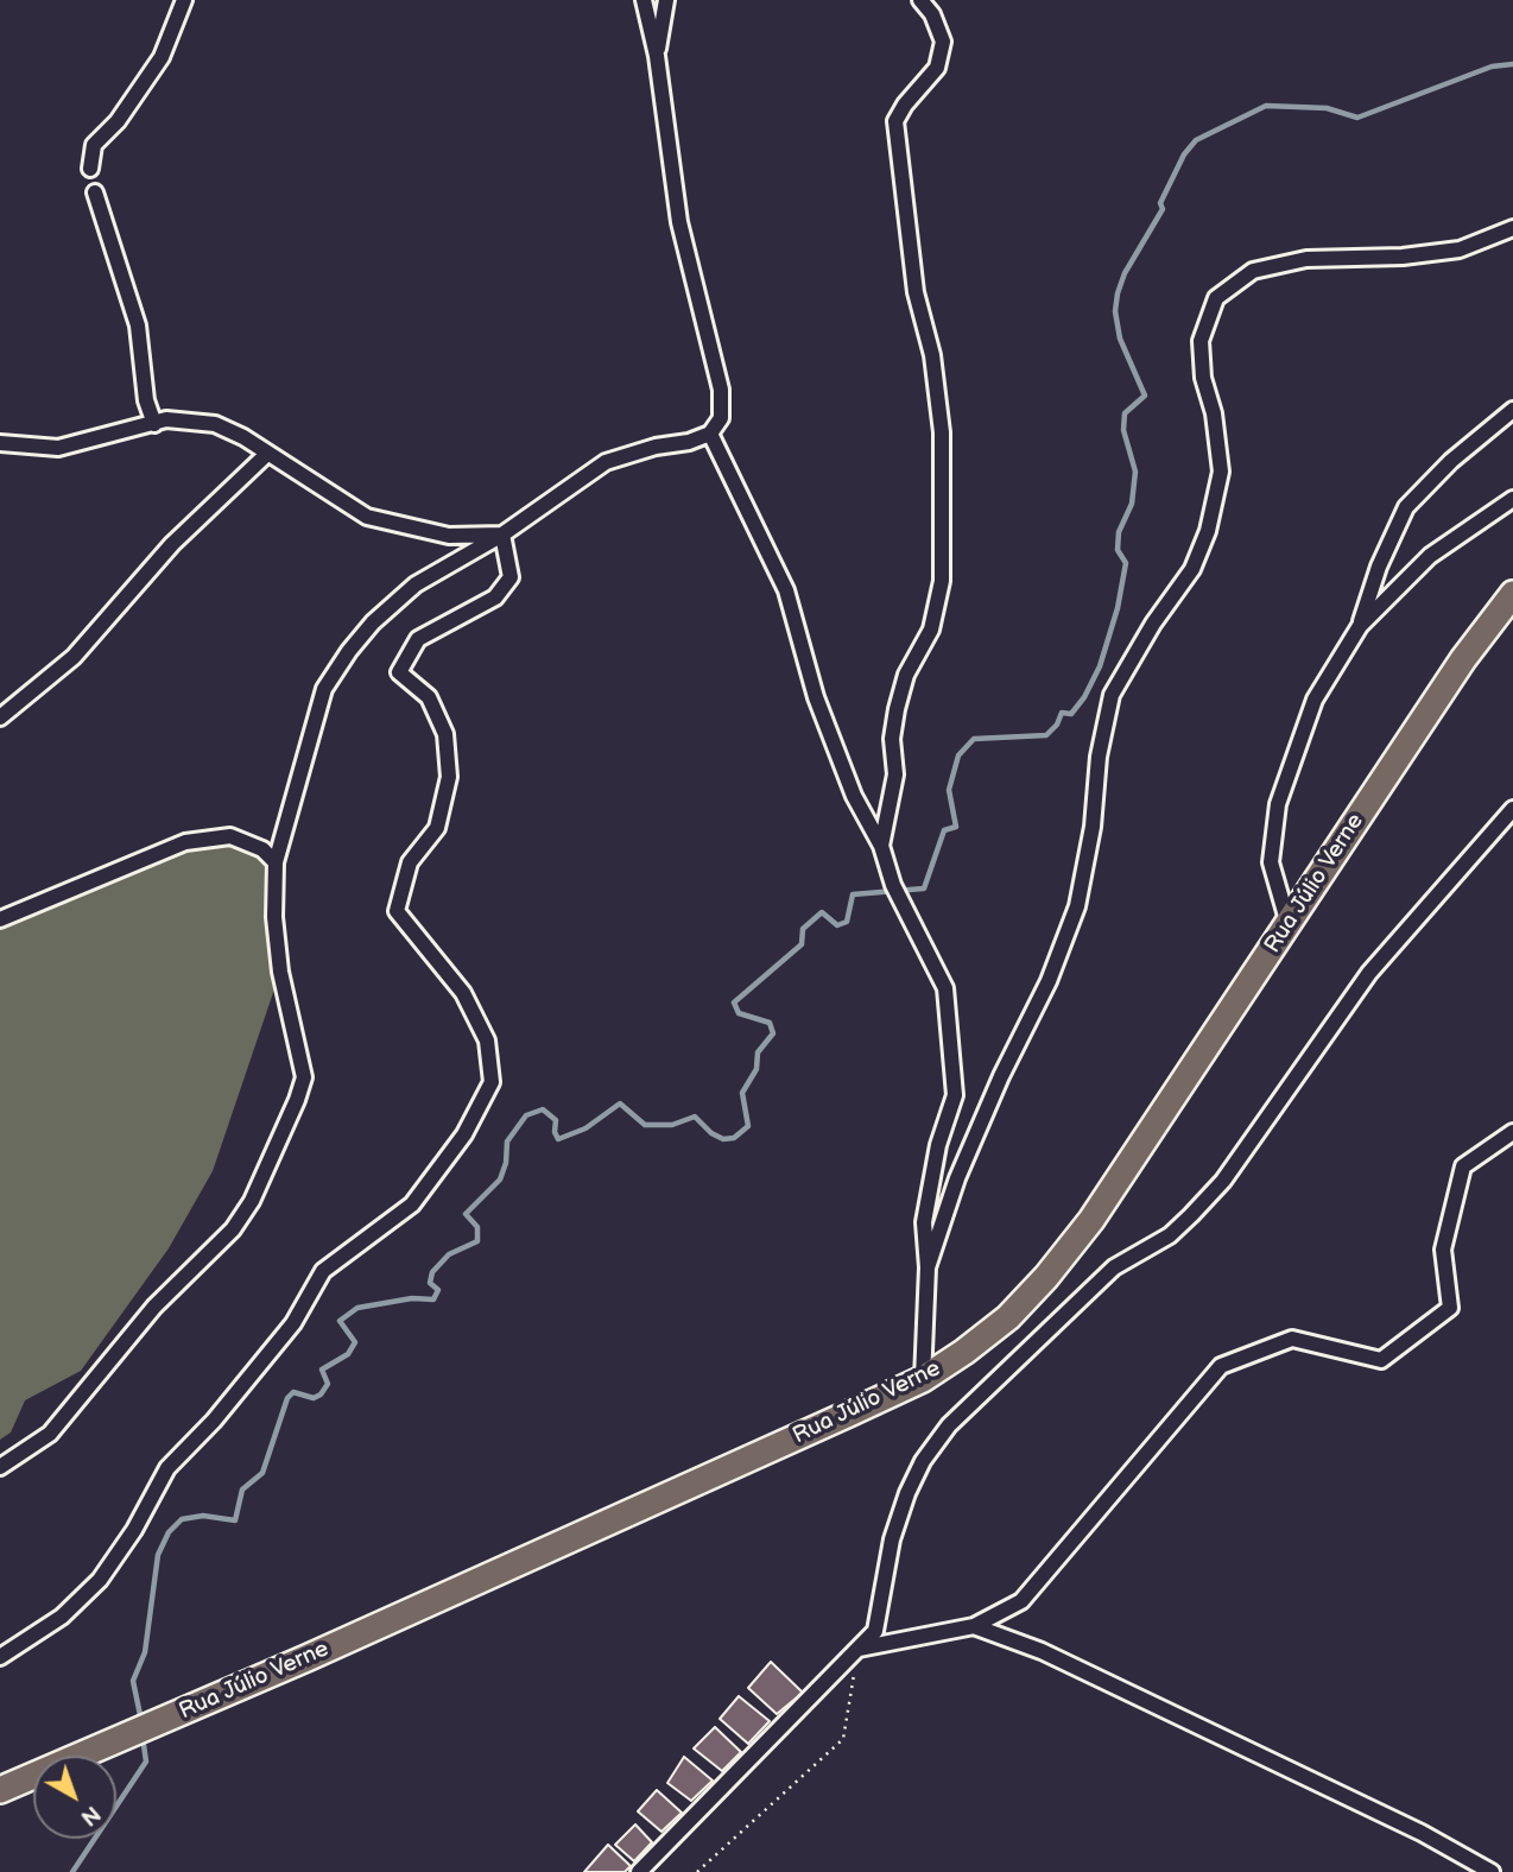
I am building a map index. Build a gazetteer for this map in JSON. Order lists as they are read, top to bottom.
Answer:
{
  "streets": {
    "main road": ["Rua Júlio Verne"]
  },
  "north": "bottom right"
}
